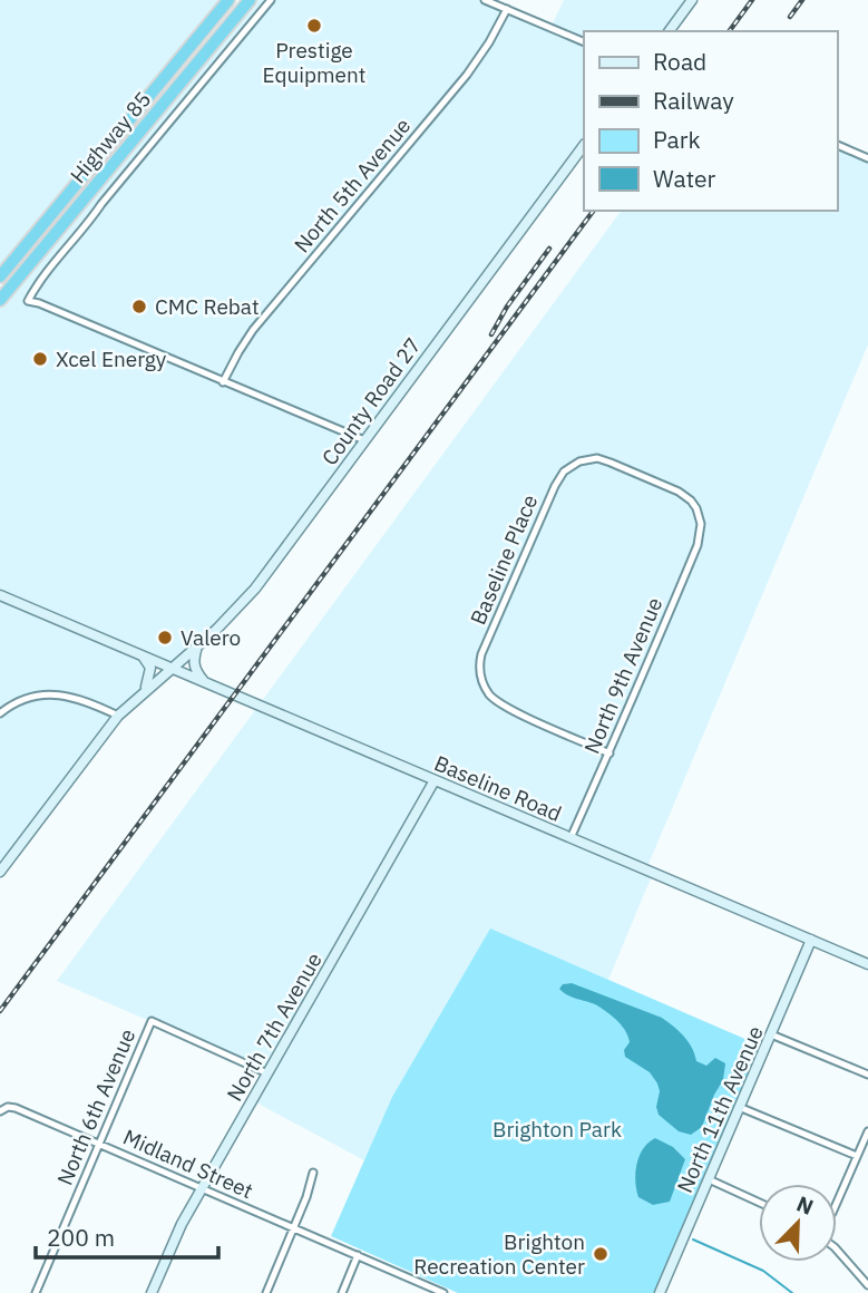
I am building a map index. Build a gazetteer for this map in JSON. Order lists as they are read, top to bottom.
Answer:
{
  "streets": {
    "highway": ["Highway 85"],
    "street": [
      "North 5th Avenue",
      "County Road 27",
      "Baseline Place",
      "North 9th Avenue",
      "Baseline Road",
      "North 7th Avenue",
      "North 6th Avenue",
      "North 11th Avenue",
      "Midland Street"
    ]
  },
  "crossings": [
    ["County Road 27", "Baseline Road"],
    ["Baseline Place", "North 9th Avenue"],
    ["North 9th Avenue", "Baseline Road"],
    ["Baseline Road", "North 7th Avenue"],
    ["Baseline Road", "North 11th Avenue"],
    ["North 7th Avenue", "North 6th Avenue"],
    ["North 7th Avenue", "Midland Street"],
    ["North 6th Avenue", "Midland Street"]
  ],
  "parks": ["Brighton Park"],
  "places": [
    "Prestige Equipment",
    "CMC Rebat",
    "Xcel Energy",
    "Valero",
    "Brighton Recreation Center"
  ],
  "legend": [
    "Road",
    "Railway",
    "Park",
    "Water"
  ],
  "scale_bar": "200 m",
  "north": "top right"
}
